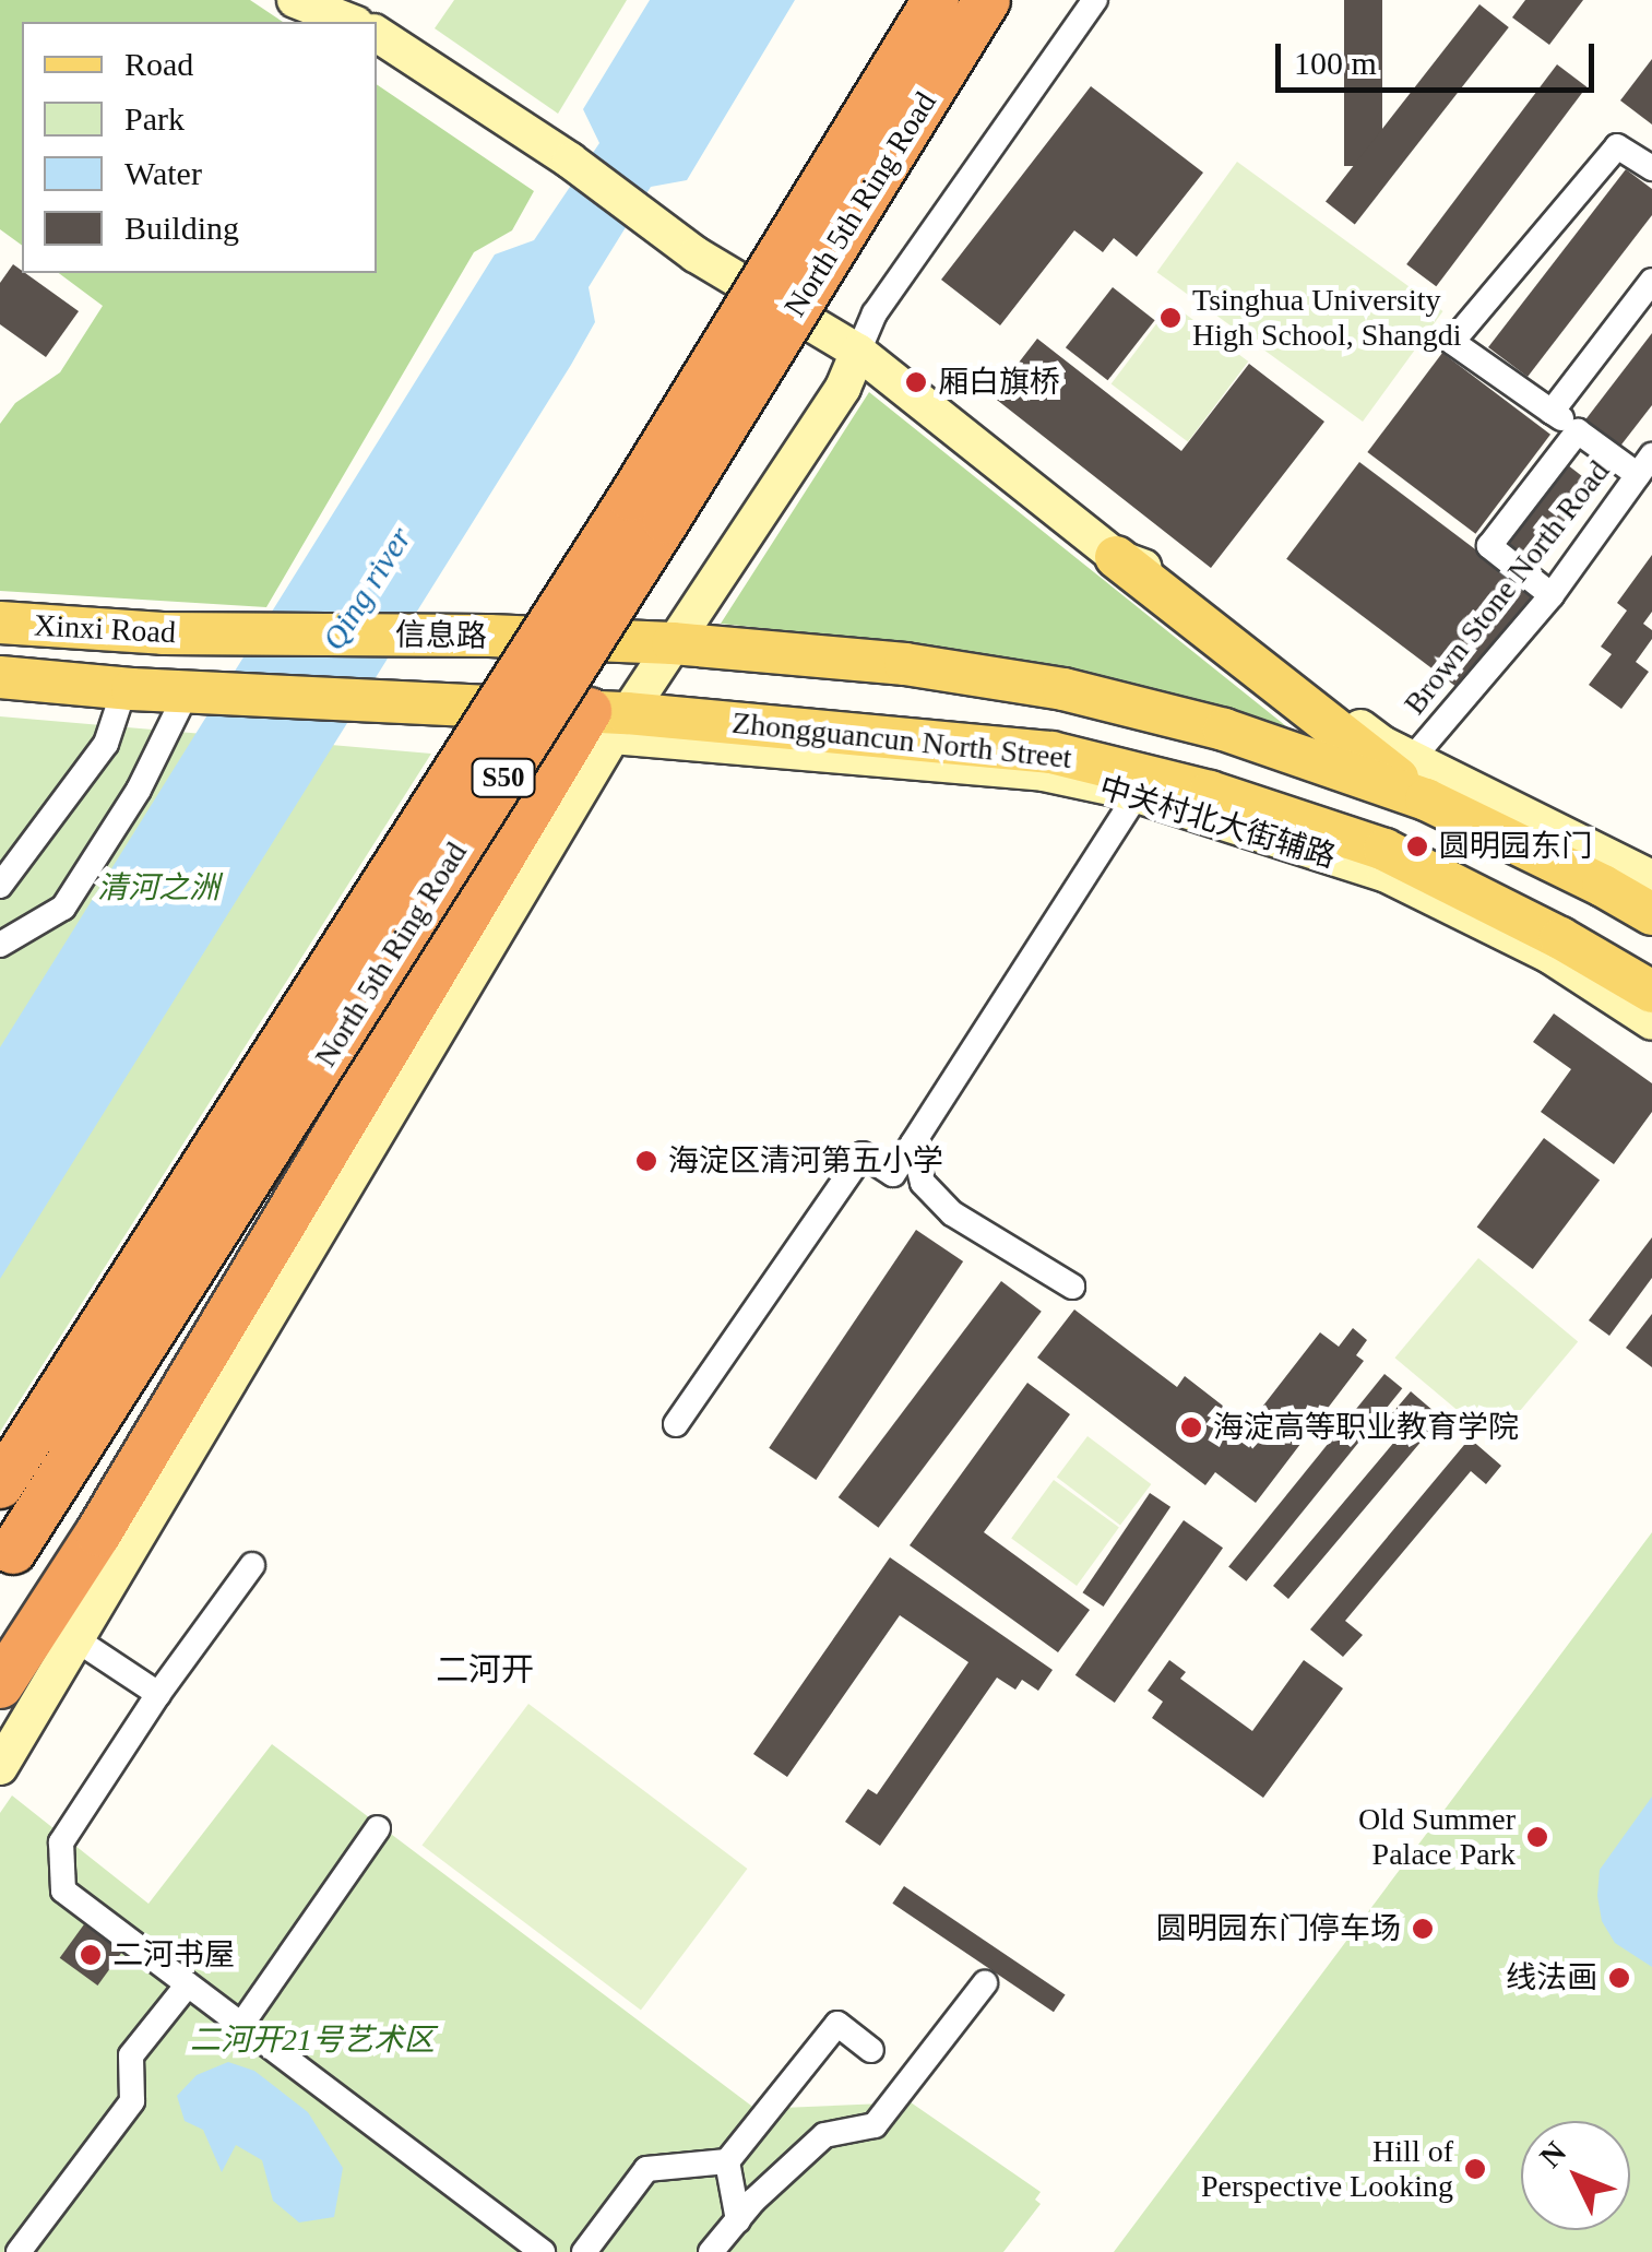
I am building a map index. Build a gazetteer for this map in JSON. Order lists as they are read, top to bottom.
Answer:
{
  "streets": {
    "highway": ["North 5th Ring Road", "S50"],
    "main road": ["Xinxi Road", "信息路", "Zhongguancun North Street"],
    "street": ["Brown Stone North Road", "中关村北大街辅路"]
  },
  "crossings": [
    ["Xinxi Road", "信息路"],
    ["Zhongguancun North Street", "中关村北大街辅路"]
  ],
  "districts": ["二河开"],
  "water": ["Qing river"],
  "parks": ["清河之洲", "二河开21号艺术区"],
  "places": [
    "Tsinghua University High School, Shangdi",
    "厢白旗桥",
    "圆明园东门",
    "海淀区清河第五小学",
    "海淀高等职业教育学院",
    "Old Summer Palace Park",
    "圆明园东门停车场",
    "二河书屋",
    "线法画",
    "Hill of Perspective Looking"
  ],
  "legend": [
    "Road",
    "Park",
    "Water",
    "Building"
  ],
  "scale_bar": "100 m",
  "north": "top left"
}
